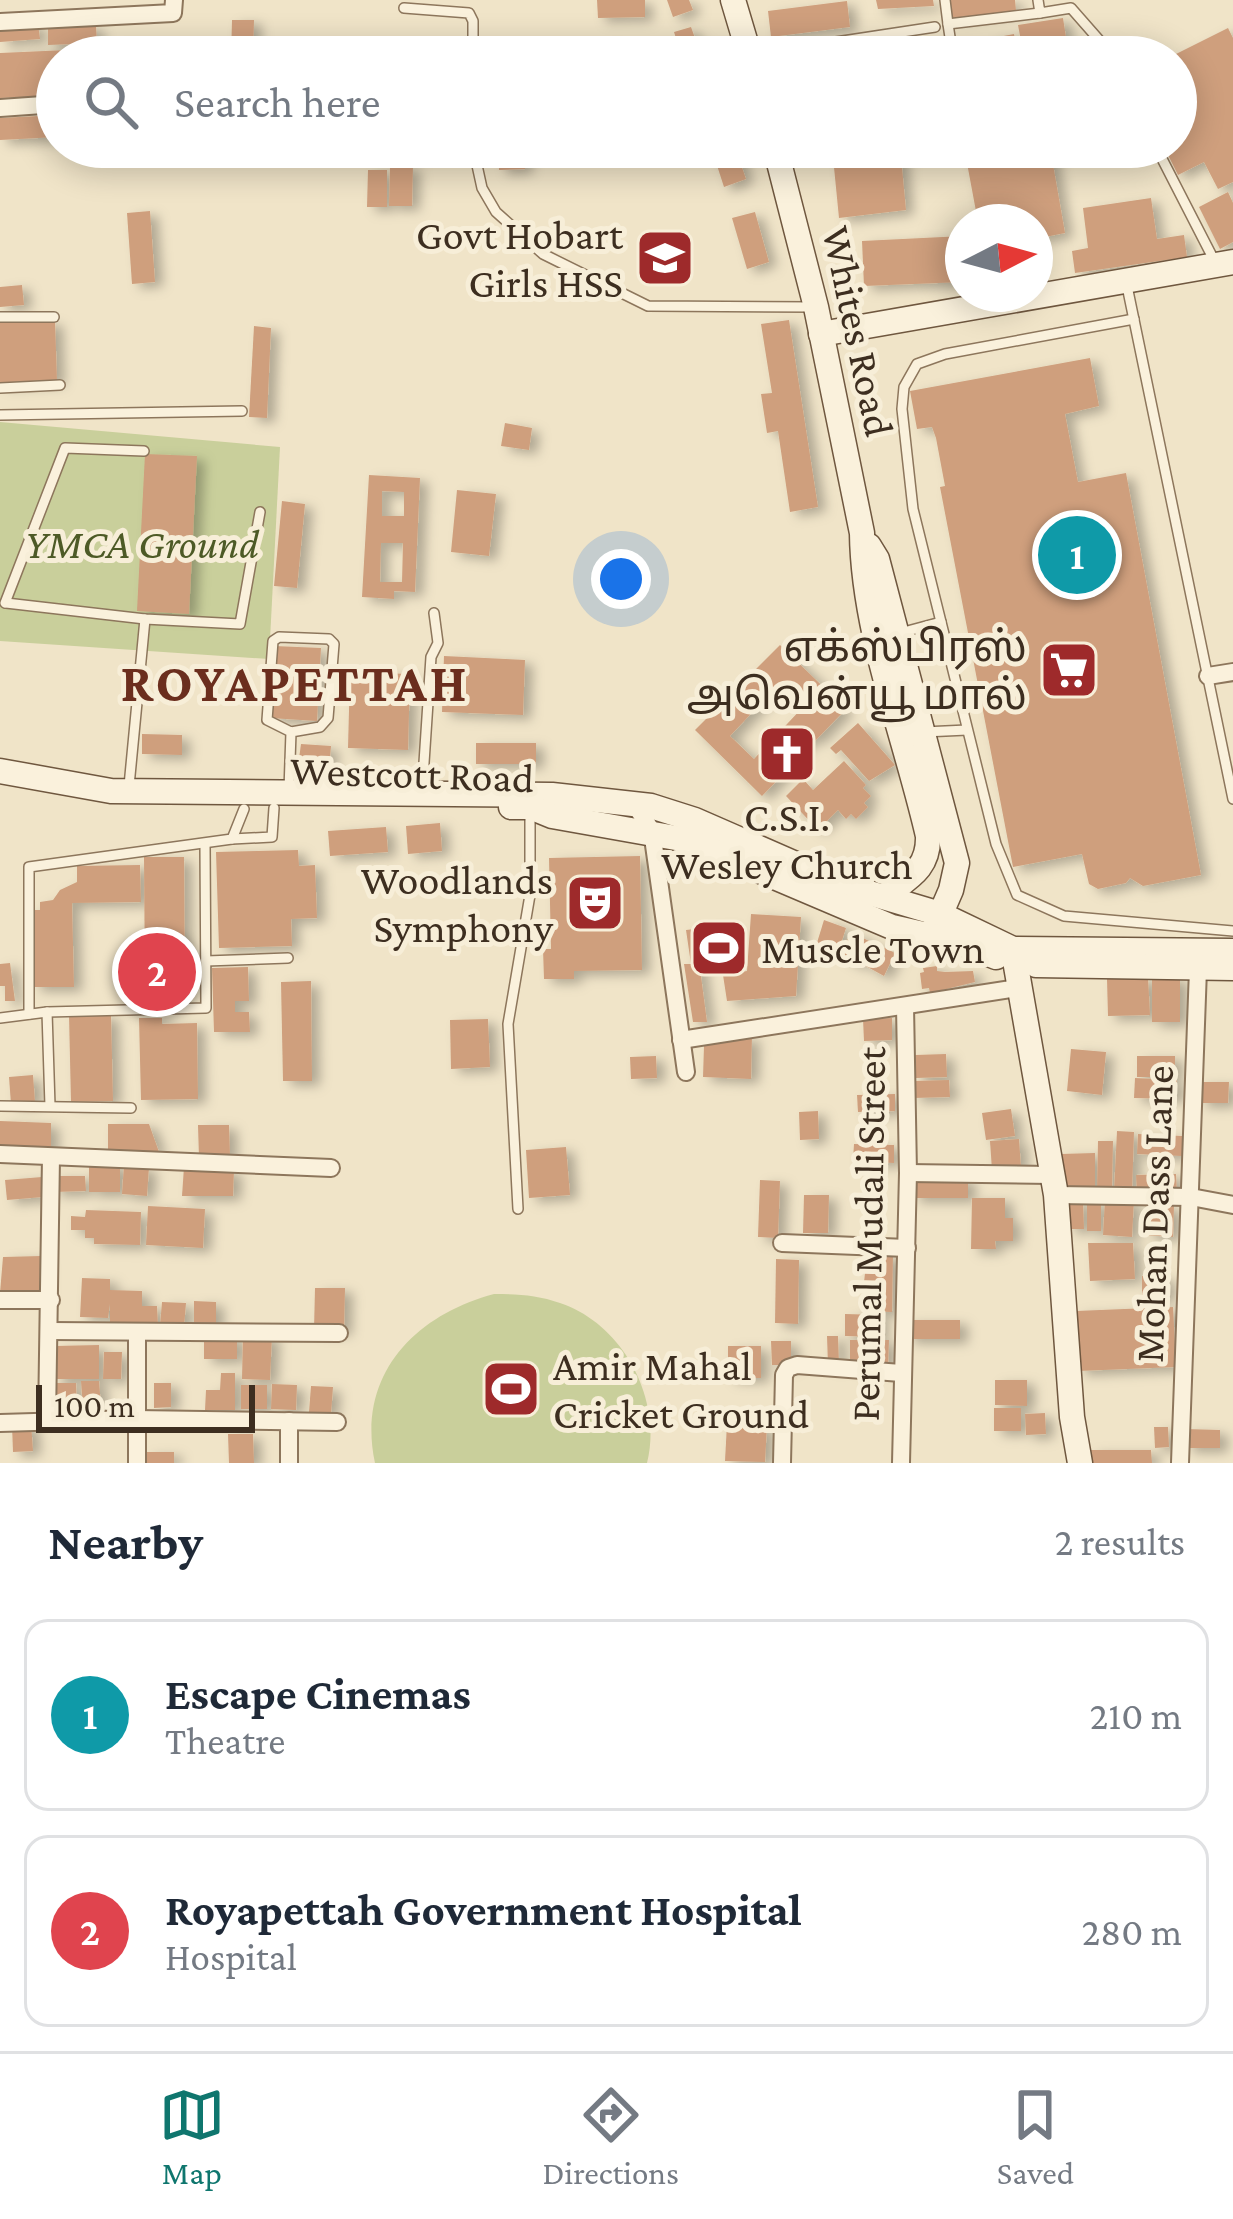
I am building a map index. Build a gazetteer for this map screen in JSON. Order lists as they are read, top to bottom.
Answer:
{
  "streets": {
    "main road": ["Whites Road", "Westcott Road"],
    "street": ["Mohan Dass Lane", "Perumal Mudali Street"]
  },
  "crossings": [
    ["Whites Road", "Westcott Road"]
  ],
  "districts": ["ROYAPETTAH"],
  "parks": ["YMCA Ground"],
  "places": {
    "school or university": ["Govt Hobart Girls HSS"],
    "supermarket": ["எக்ஸ்பிரஸ் அவென்யூ மால்"],
    "church": ["C.S.I. Wesley Church"],
    "theatre": ["Woodlands Symphony"],
    "sports": ["Muscle Town", "Amir Mahal Cricket Ground"]
  },
  "scale_bar": "100 m",
  "north": "right",
  "page": {
    "search": "Search here",
    "pins": ["1", "2"],
    "scale": "100 m",
    "heading": ["Nearby", "2 results"],
    "list": [
      {
        "mark": "1",
        "name": "Escape Cinemas",
        "note": "Theatre",
        "value": "210 m"
      },
      {
        "mark": "2",
        "name": "Royapettah Government Hospital",
        "note": "Hospital",
        "value": "280 m"
      }
    ],
    "nav": ["Map", "Directions", "Saved"]
  }
}
